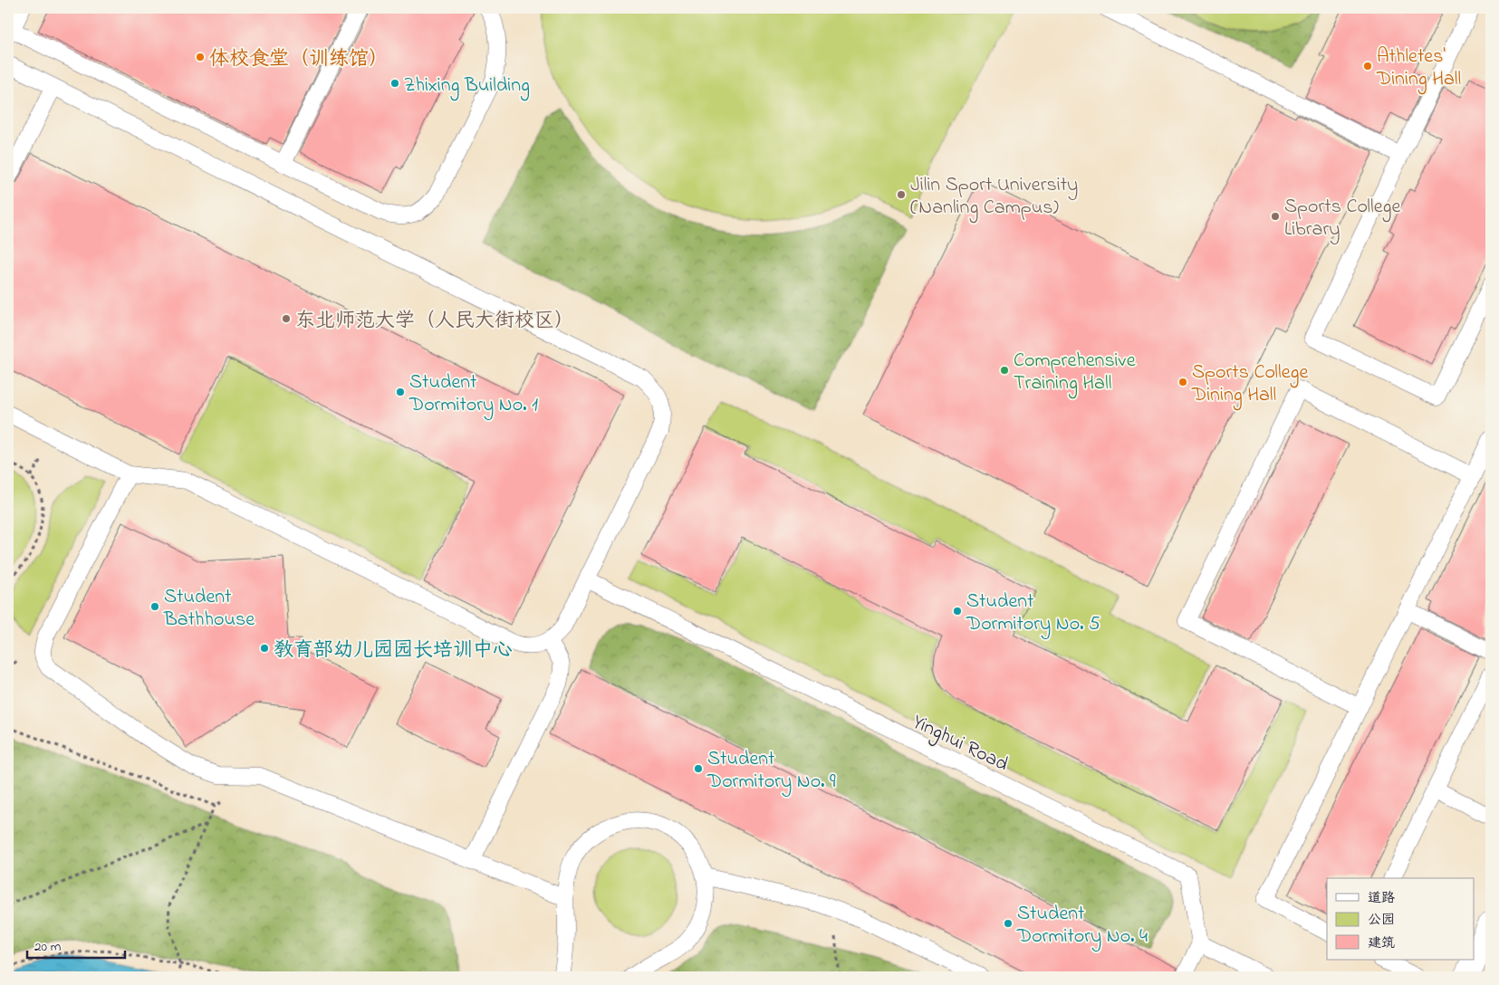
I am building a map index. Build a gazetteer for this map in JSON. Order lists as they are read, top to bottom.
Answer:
{
  "streets": {
    "lane": ["Yinghui Road"]
  },
  "places": [
    "体校食堂（训练馆）",
    "Athletes' Dining Hall",
    "Zhixing Building",
    "Jilin Sport University (Nanling Campus)",
    "Sports College Library",
    "东北师范大学（人民大街校区）",
    "Comprehensive Training Hall",
    "Sports College Dining Hall",
    "Student Dormitory No. 1",
    "Student Bathhouse",
    "Student Dormitory No. 5",
    "教育部幼儿园园长培训中心",
    "Student Dormitory No. 9",
    "Student Dormitory No. 4"
  ],
  "legend": ["道路", "公园", "建筑"],
  "scale_bar": "20 m"
}
